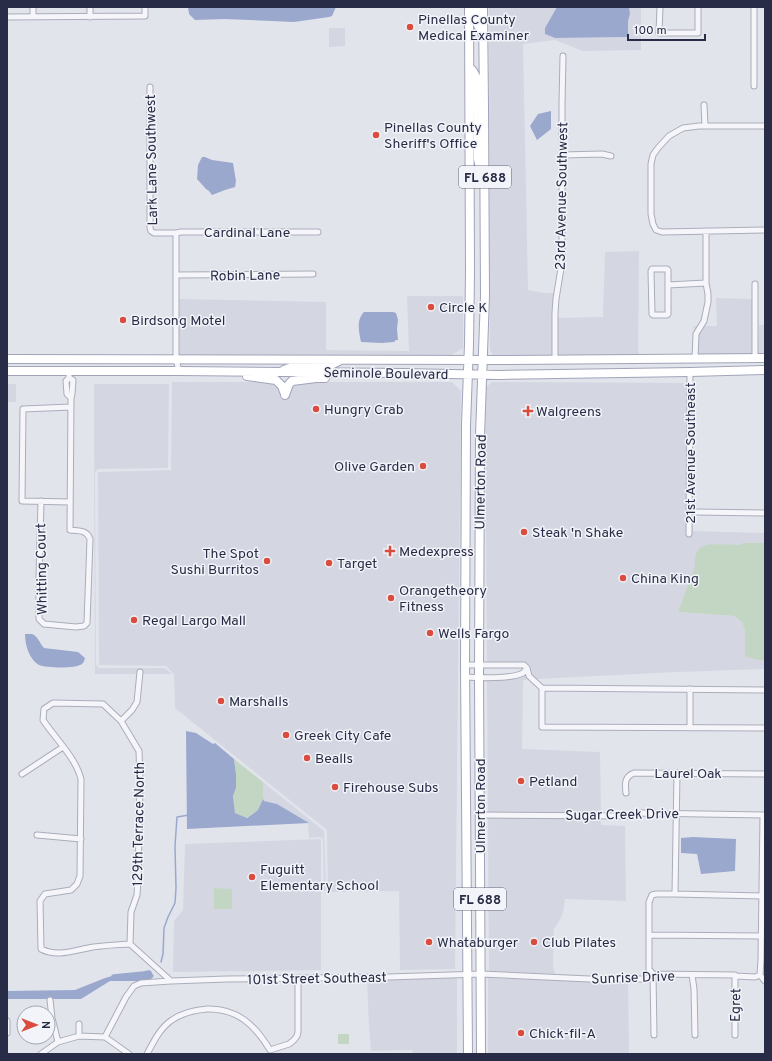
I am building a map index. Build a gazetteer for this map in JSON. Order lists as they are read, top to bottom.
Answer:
{
  "streets": {
    "main road": ["FL 688", "Seminole Boulevard", "Ulmerton Road"],
    "street": [
      "Lark Lane Southwest",
      "23rd Avenue Southwest",
      "Cardinal Lane",
      "Robin Lane",
      "21st Avenue Southeast",
      "Whitting Court",
      "Laurel Oak",
      "Sugar Creek Drive",
      "129th Terrace North",
      "Sunrise Drive",
      "101st Street Southeast",
      "Egret"
    ]
  },
  "crossings": [
    ["Lark Lane Southwest", "Cardinal Lane"],
    ["23rd Avenue Southwest", "Seminole Boulevard"],
    ["Seminole Boulevard", "21st Avenue Southeast"],
    ["Seminole Boulevard", "Ulmerton Road"],
    ["Ulmerton Road", "Sugar Creek Drive"],
    ["Ulmerton Road", "Sunrise Drive"],
    ["Ulmerton Road", "101st Street Southeast"],
    ["Sunrise Drive", "101st Street Southeast"],
    ["Sunrise Drive", "Egret"]
  ],
  "places": {
    "other": [
      "Pinellas County Medical Examiner",
      "Pinellas County Sheriff's Office",
      "Circle K",
      "Birdsong Motel",
      "Hungry Crab",
      "Olive Garden",
      "Steak 'n Shake",
      "The Spot Sushi Burritos",
      "Target",
      "China King",
      "Orangetheory Fitness",
      "Regal Largo Mall",
      "Wells Fargo",
      "Marshalls",
      "Greek City Cafe",
      "Bealls",
      "Petland",
      "Firehouse Subs",
      "Fuguitt Elementary School",
      "Whataburger",
      "Club Pilates",
      "Chick-fil-A"
    ],
    "health": ["Walgreens", "Medexpress"]
  },
  "scale_bar": "100 m",
  "north": "right"
}
